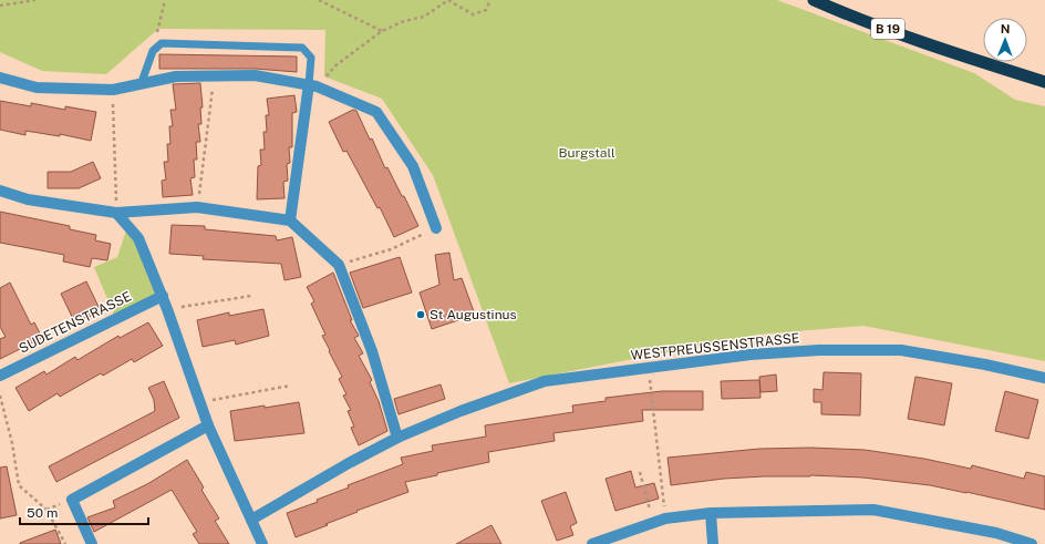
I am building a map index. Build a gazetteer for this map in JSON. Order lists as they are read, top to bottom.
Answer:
{
  "streets": {
    "highway": ["B 19"],
    "street": ["SUDETENSTRASSE", "WESTPREUSSENSTRASSE"]
  },
  "parks": ["Burgstall"],
  "places": ["St Augustinus"],
  "scale_bar": "50 m",
  "north": "top"
}
